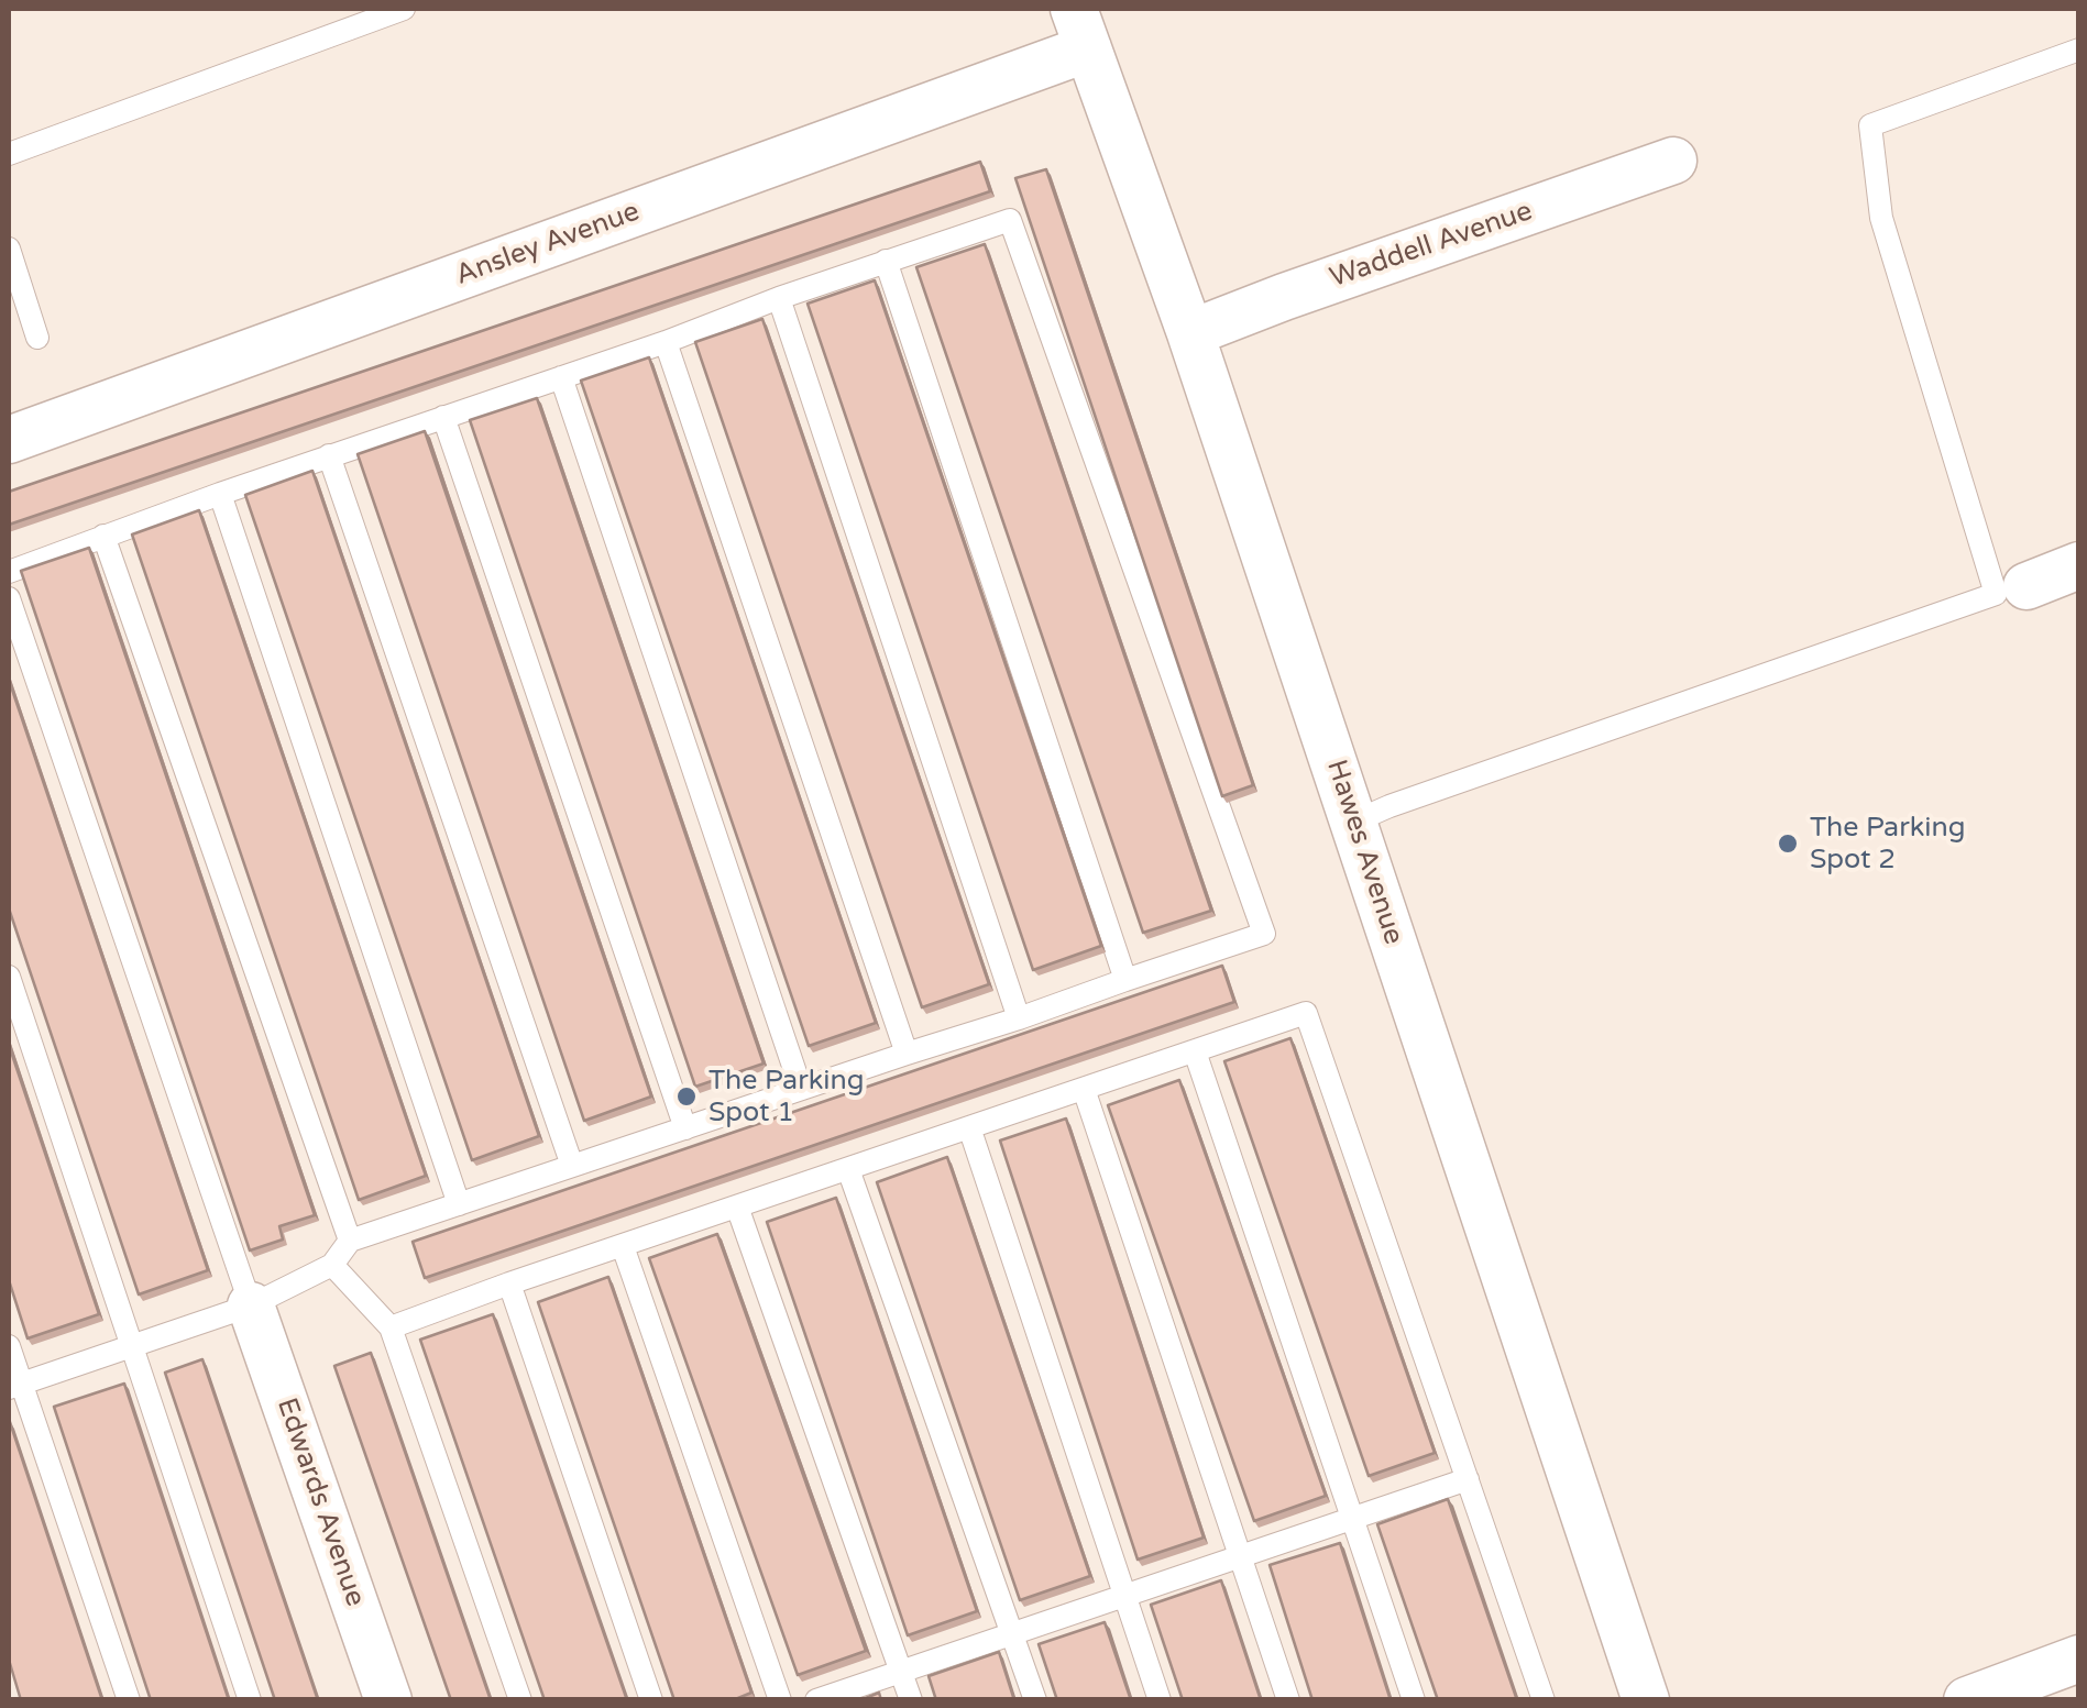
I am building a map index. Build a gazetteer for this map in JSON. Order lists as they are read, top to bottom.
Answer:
{
  "streets": {
    "street": [
      "Ansley Avenue",
      "Waddell Avenue",
      "Hawes Avenue",
      "Edwards Avenue"
    ]
  },
  "crossings": [
    ["Ansley Avenue", "Hawes Avenue"],
    ["Waddell Avenue", "Hawes Avenue"]
  ],
  "places": ["The Parking Spot 2", "The Parking Spot 1"]
}
